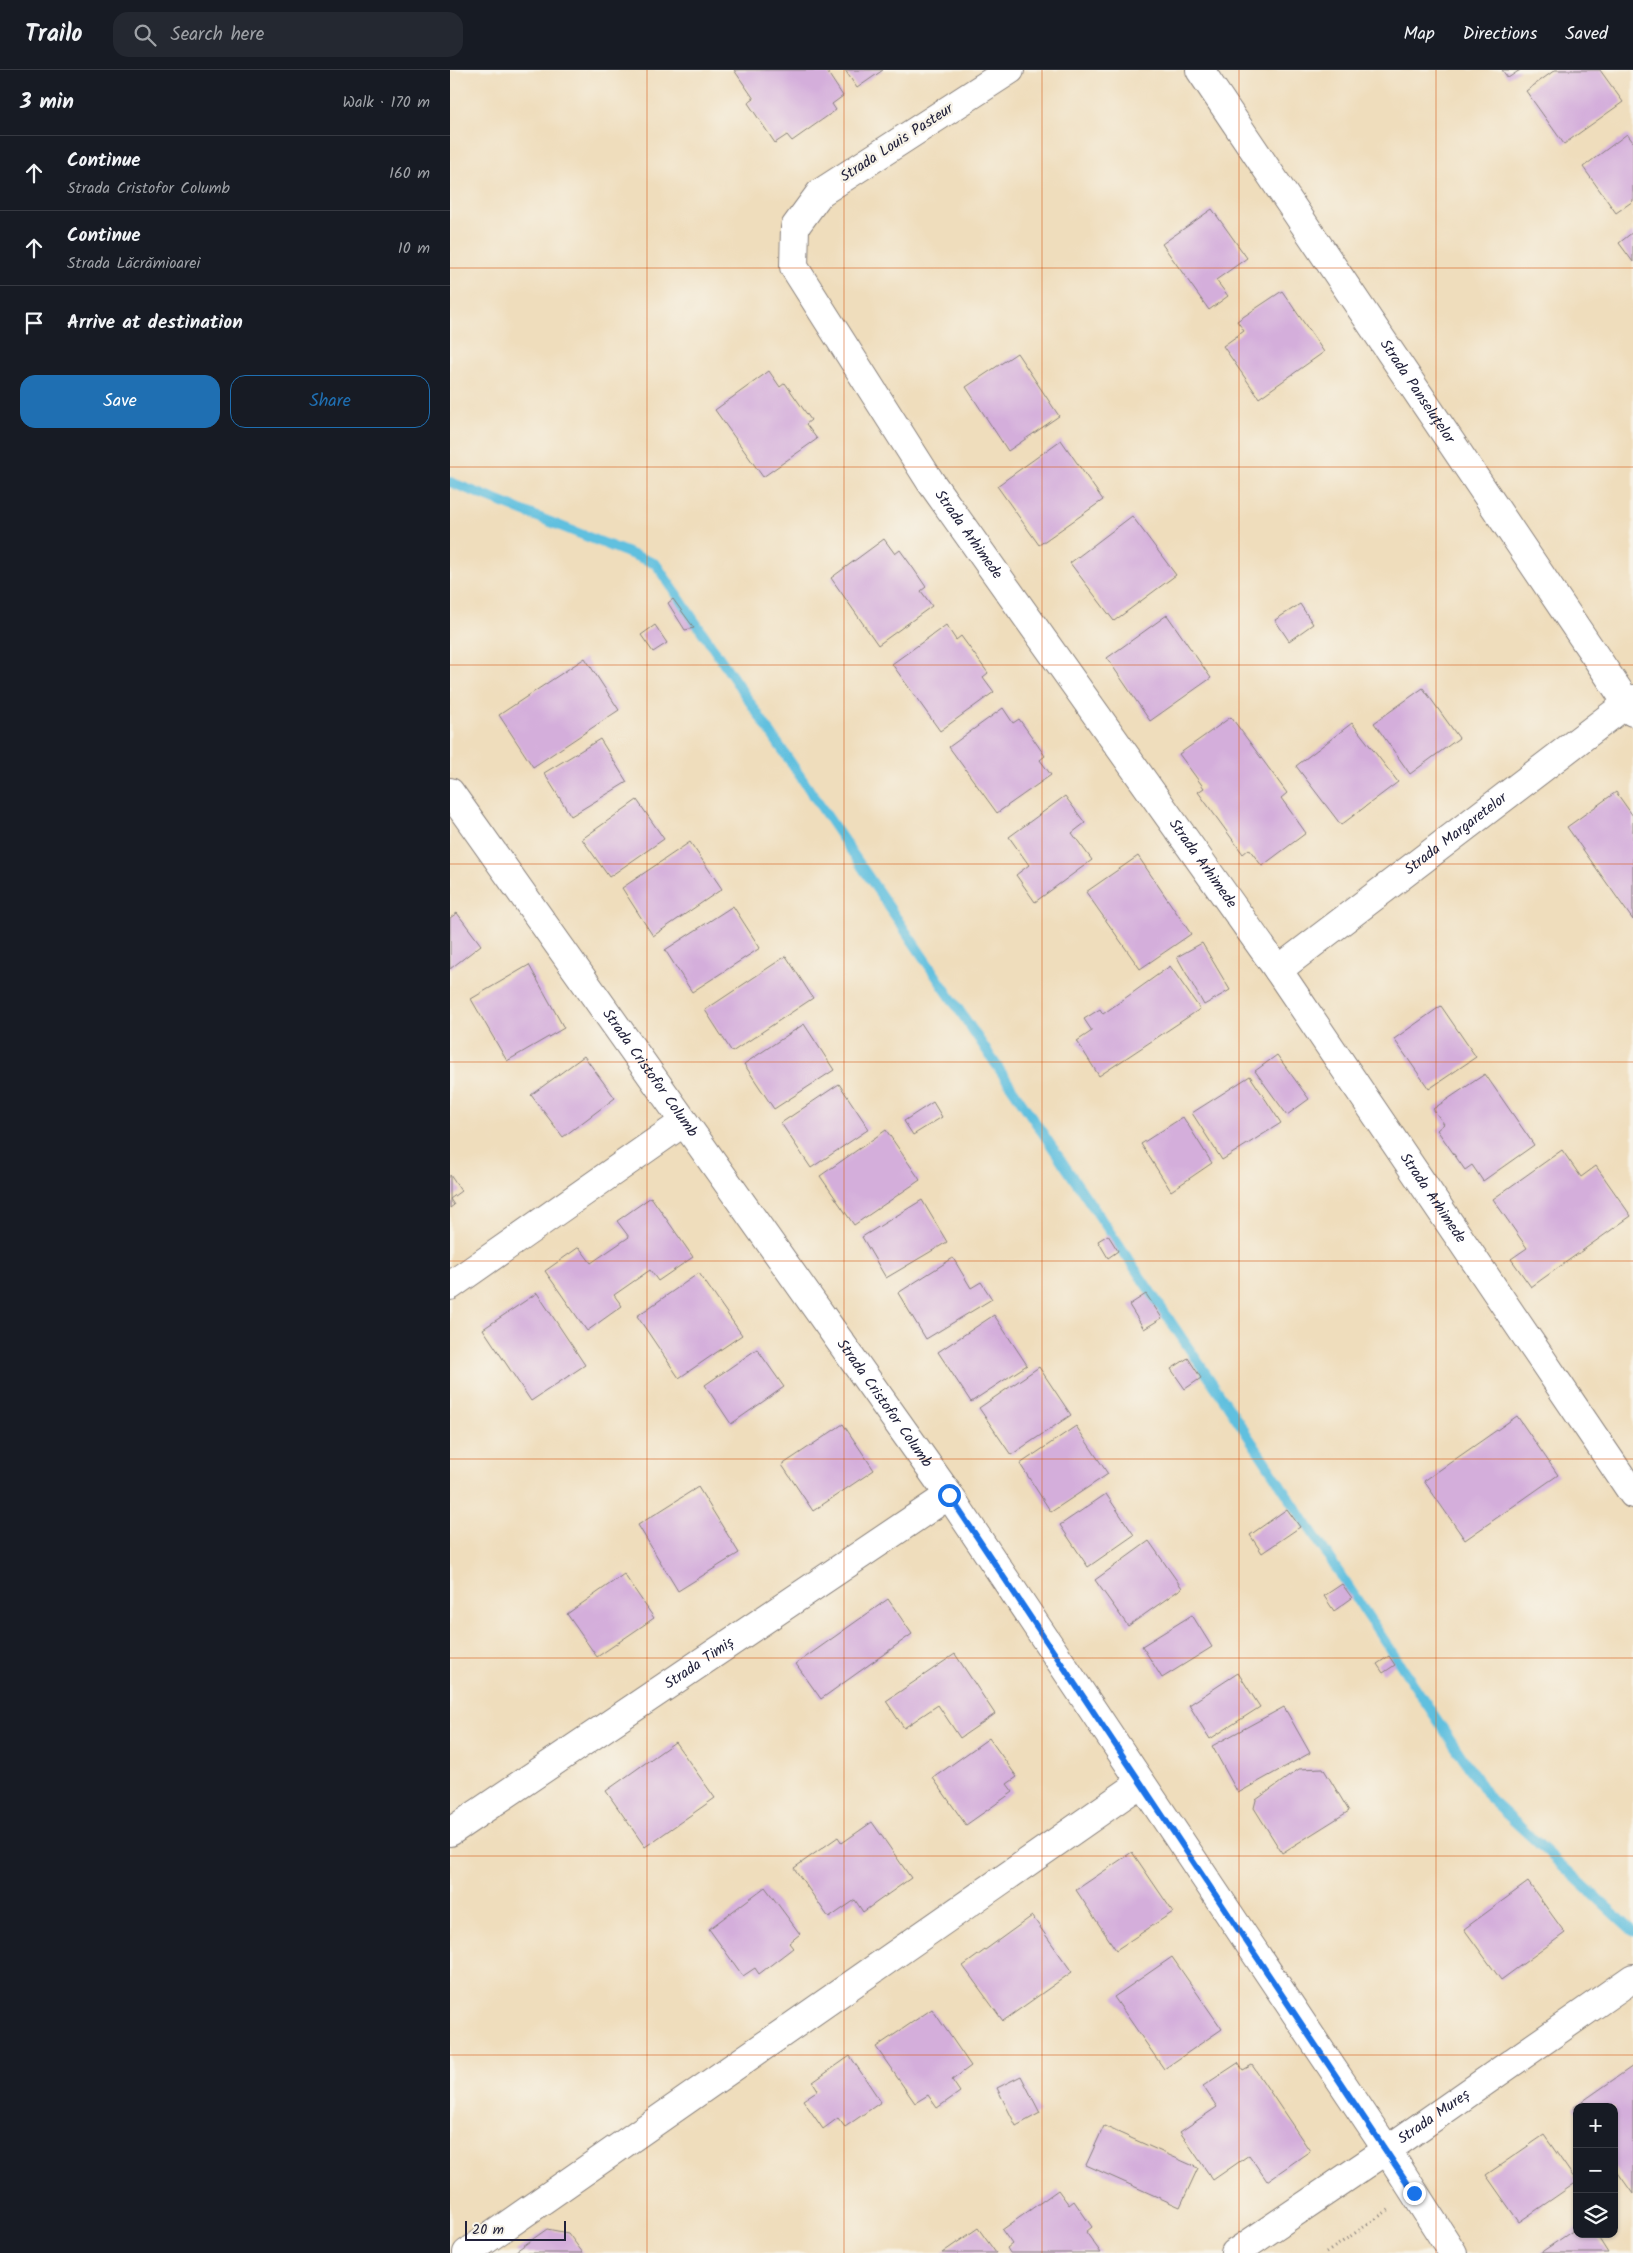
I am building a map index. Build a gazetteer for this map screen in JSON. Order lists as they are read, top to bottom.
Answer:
{
  "streets": {
    "street": [
      "Strada Louis Pasteur",
      "Strada Panseluțelor",
      "Strada Arhimede",
      "Strada Margaretelor",
      "Strada Cristofor Columb",
      "Strada Timiș",
      "Strada Mureș"
    ]
  },
  "crossings": [
    ["Strada Louis Pasteur", "Strada Arhimede"],
    ["Strada Panseluțelor", "Strada Margaretelor"],
    ["Strada Arhimede", "Strada Margaretelor"],
    ["Strada Cristofor Columb", "Strada Timiș"],
    ["Strada Cristofor Columb", "Strada Mureș"]
  ],
  "scale_bar": "20 m",
  "page": {
    "header": "Trailo",
    "search": "Search here",
    "nav": ["Map", "Directions", "Saved"],
    "heading": ["3 min", "Walk · 170 m"],
    "list": [
      ["Continue", "Strada Cristofor Columb", "160 m"],
      ["Continue", "Strada Lăcrămioarei", "10 m"],
      "Arrive at destination"
    ],
    "buttons": ["Save", "Share"],
    "map_buttons": ["+", "−"],
    "scale": "20 m"
  }
}
